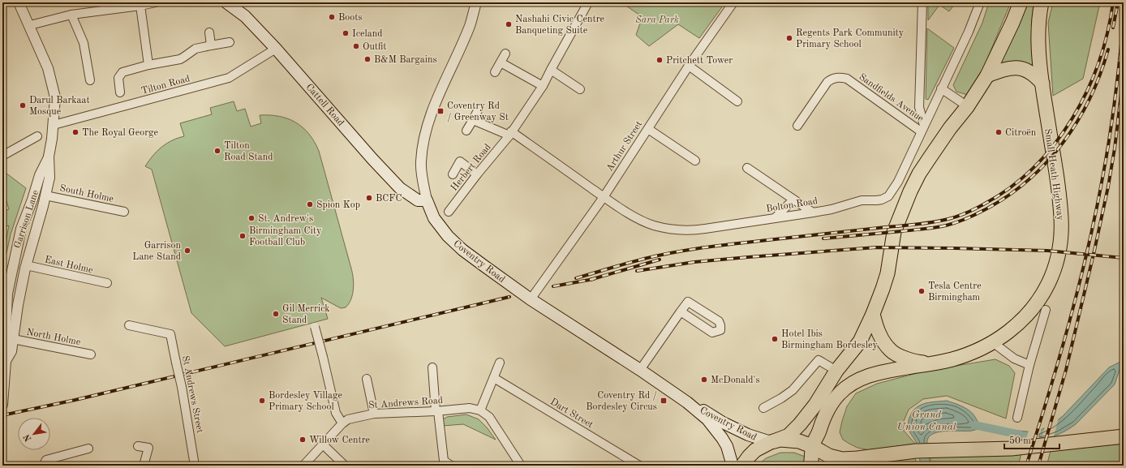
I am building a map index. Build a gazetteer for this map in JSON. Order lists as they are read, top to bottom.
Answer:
{
  "streets": {
    "highway": ["Small Heath Highway"],
    "main road": ["Cattell Road", "Coventry Road"],
    "street": [
      "Tilton Road",
      "Sandfields Avenue",
      "Arthur Street",
      "Herbert Road",
      "South Holme",
      "Bolton Road",
      "Garrison Lane",
      "East Holme",
      "North Holme",
      "St Andrews Street",
      "St Andrews Road",
      "Dart Street"
    ]
  },
  "crossings": [
    ["Tilton Road", "Cattell Road"],
    ["Tilton Road", "Garrison Lane"],
    ["Sandfields Avenue", "Bolton Road"],
    ["Cattell Road", "Coventry Road"],
    ["Arthur Street", "Bolton Road"],
    ["Arthur Street", "Coventry Road"],
    ["Herbert Road", "Bolton Road"],
    ["South Holme", "Garrison Lane"],
    ["Garrison Lane", "East Holme"],
    ["Garrison Lane", "North Holme"]
  ],
  "water": ["Grand Union Canal"],
  "parks": ["Sara Park"],
  "places": {
    "other": [
      "Boots",
      "Nashahi Civic Centre Banqueting Suite",
      "Iceland",
      "Regents Park Community Primary School",
      "Outfit",
      "B&M Bargains",
      "Pritchett Tower",
      "Darul Barkaat Mosque",
      "The Royal George",
      "Citroën",
      "Tilton Road Stand",
      "BCFC",
      "Spion Kop",
      "St. Andrew's",
      "Birmingham City Football Club",
      "Garrison Lane Stand",
      "Tesla Centre Birmingham",
      "Gil Merrick Stand",
      "Hotel Ibis Birmingham Bordesley",
      "McDonald's",
      "Bordesley Village Primary School",
      "Willow Centre"
    ],
    "transit": ["Coventry Rd / Greenway St", "Coventry Rd / Bordesley Circus"]
  },
  "scale_bar": "50 m",
  "north": "bottom left"
}
